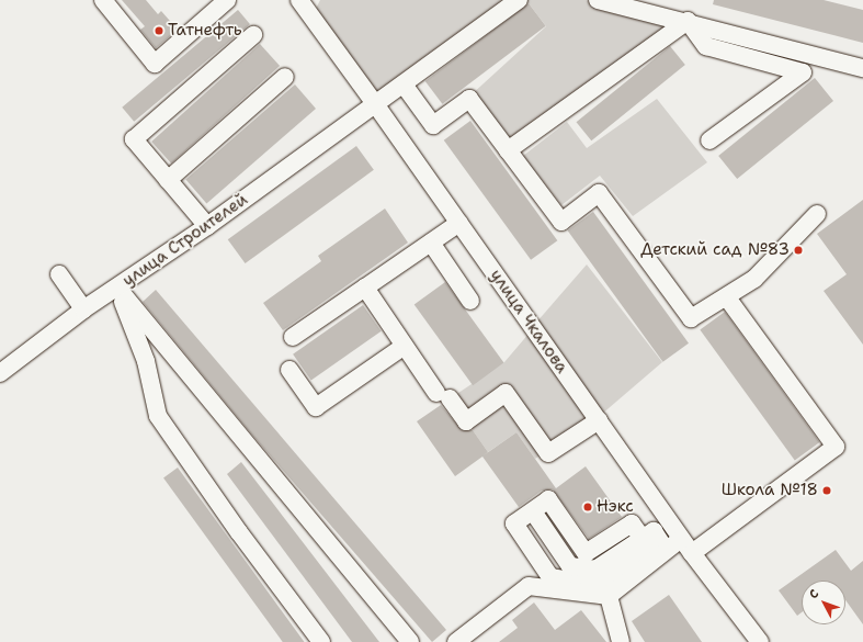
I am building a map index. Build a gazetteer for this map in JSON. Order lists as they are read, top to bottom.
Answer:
{
  "streets": {
    "street": ["улица Строителей", "улица Чкалова"]
  },
  "crossings": [
    ["улица Строителей", "улица Чкалова"]
  ],
  "places": [
    "Татнефть",
    "Детский сад №83",
    "Школа №18",
    "Нэкс"
  ],
  "north": "top left"
}
